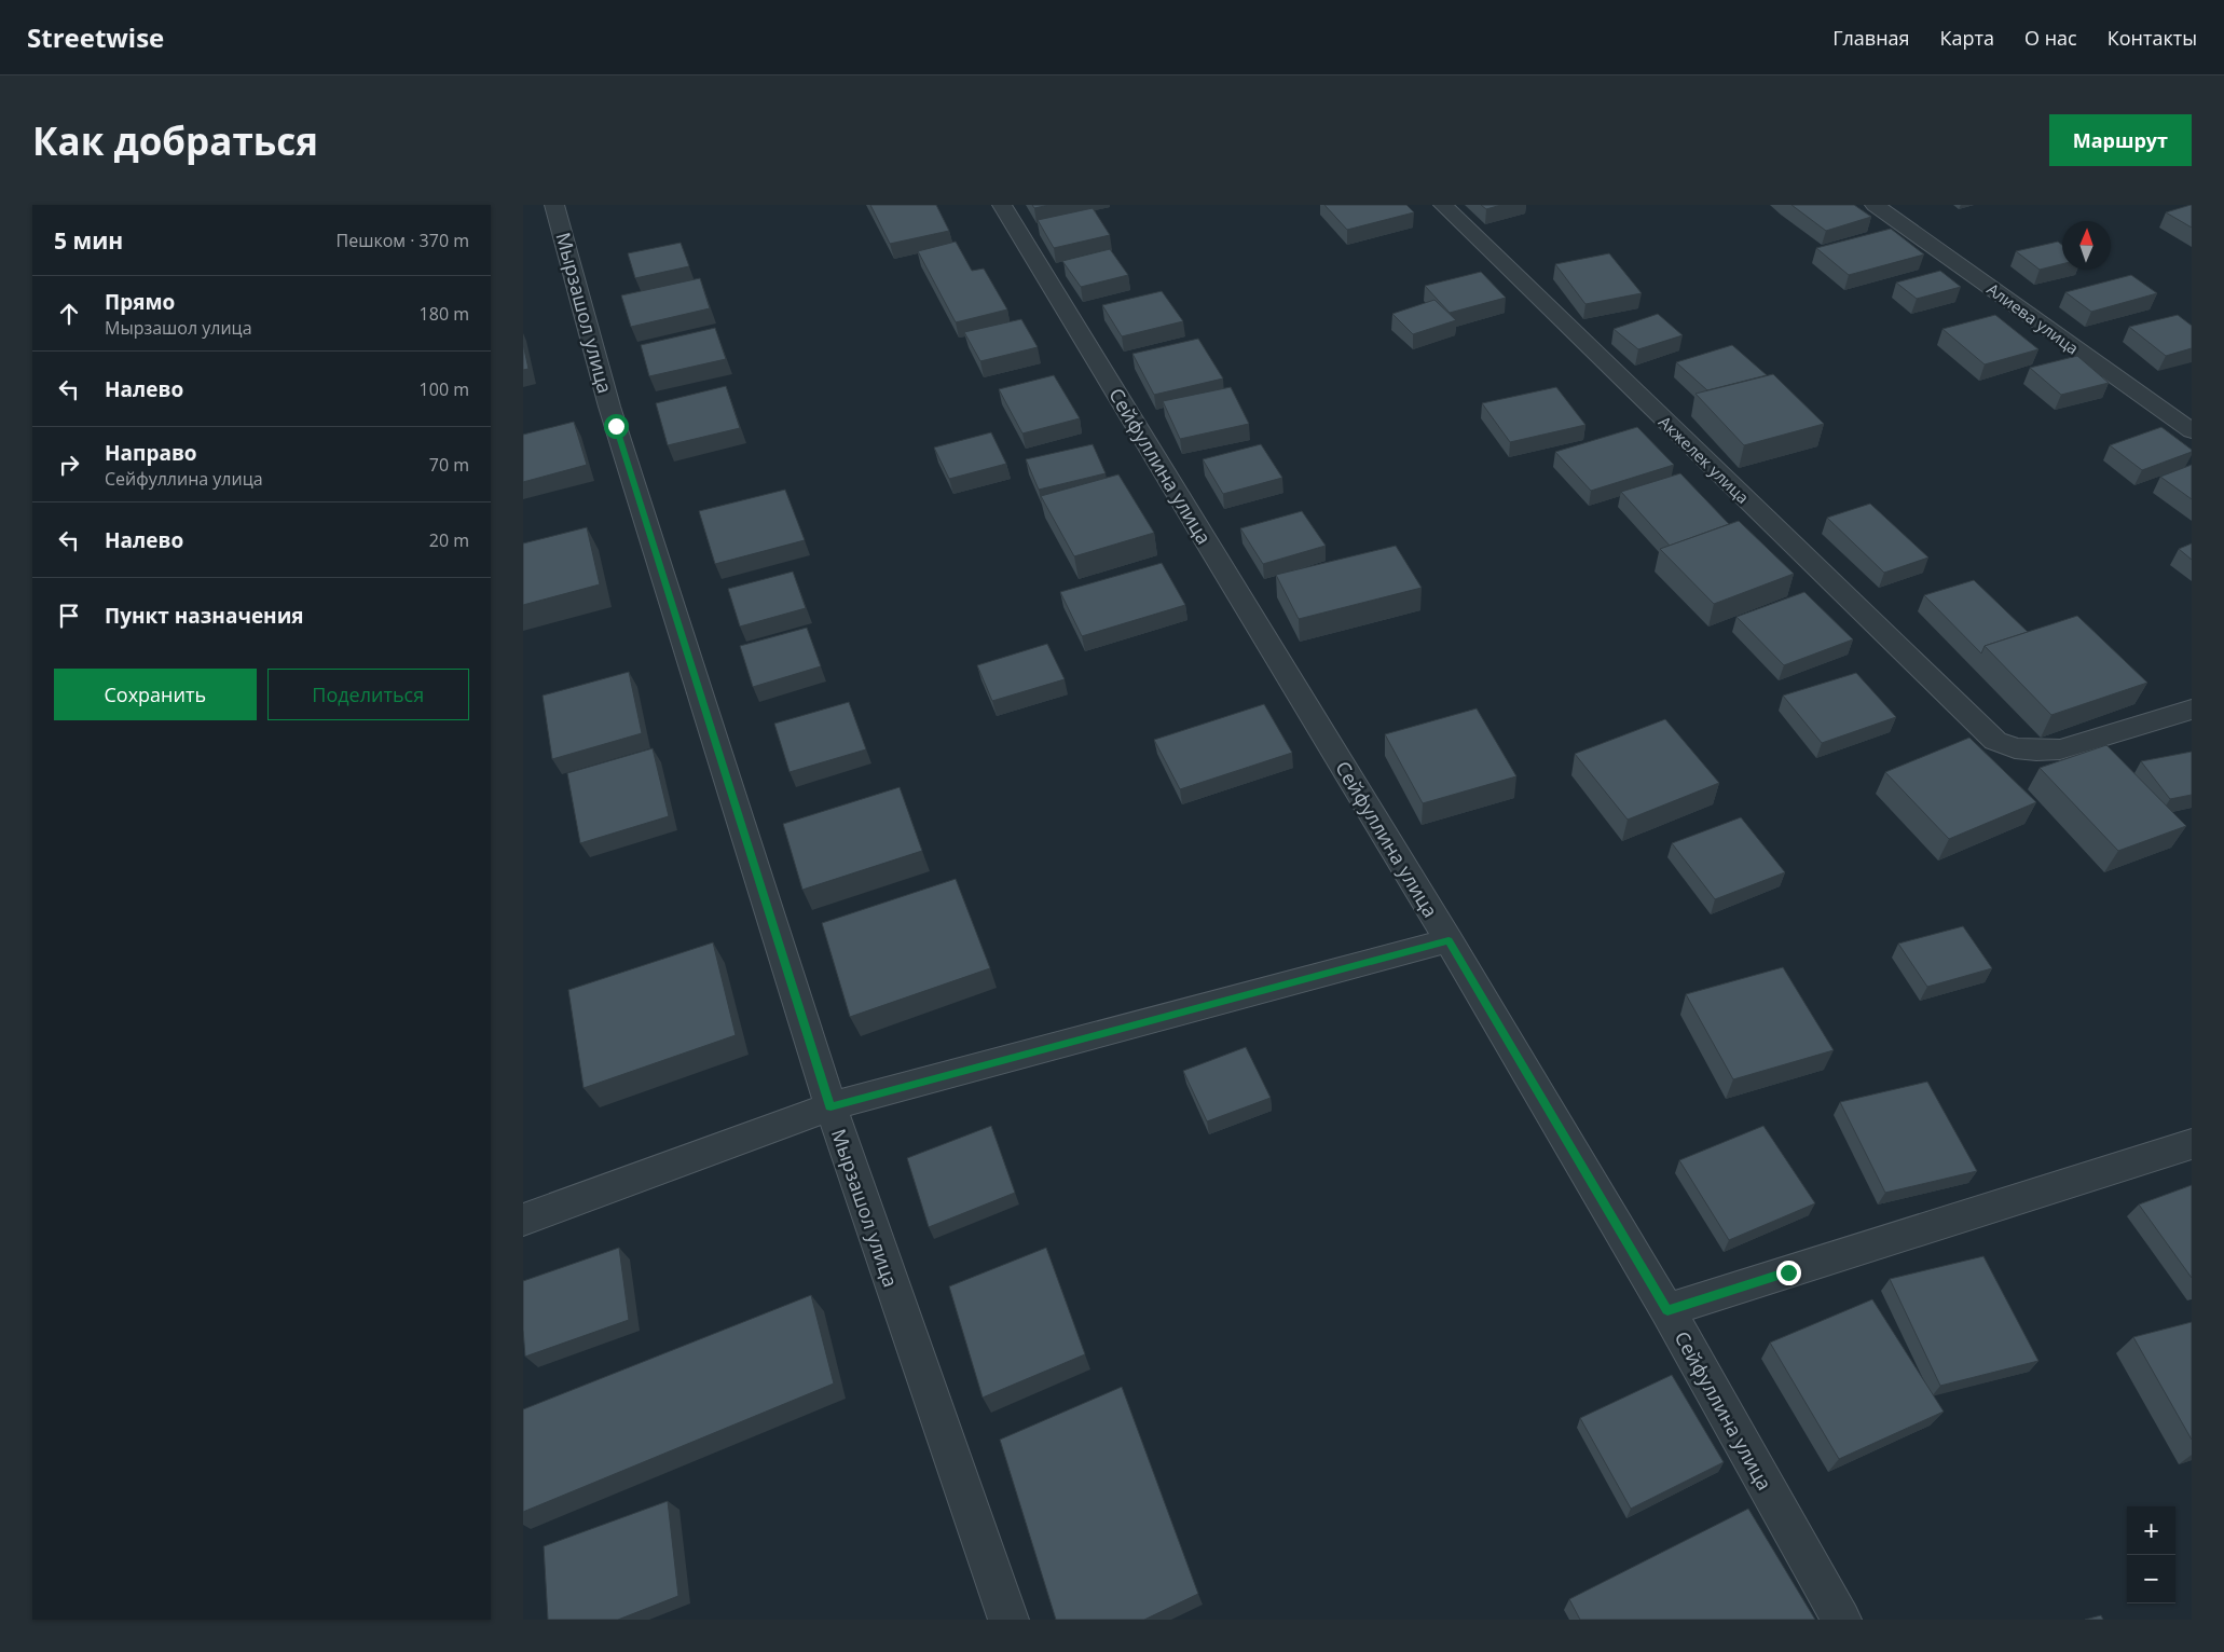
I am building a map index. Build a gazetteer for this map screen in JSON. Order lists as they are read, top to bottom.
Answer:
{
  "streets": {
    "street": [
      "Мырзашол улица",
      "Алиева улица",
      "Акжелек улица",
      "Сейфуллина улица"
    ]
  },
  "north": "top",
  "page": {
    "header": "Streetwise",
    "nav": [
      "Главная",
      "Карта",
      "О нас",
      "Контакты"
    ],
    "buttons": [
      "Маршрут",
      ["Сохранить", "Поделиться"]
    ],
    "title": "Как добраться",
    "heading": ["5 мин", "Пешком · 370 m"],
    "list": [
      ["Прямо", "Мырзашол улица", "180 m"],
      ["Налево", "100 m"],
      ["Направо", "Сейфуллина улица", "70 m"],
      ["Налево", "20 m"],
      "Пункт назначения"
    ],
    "map_buttons": ["+", "−"]
  }
}
